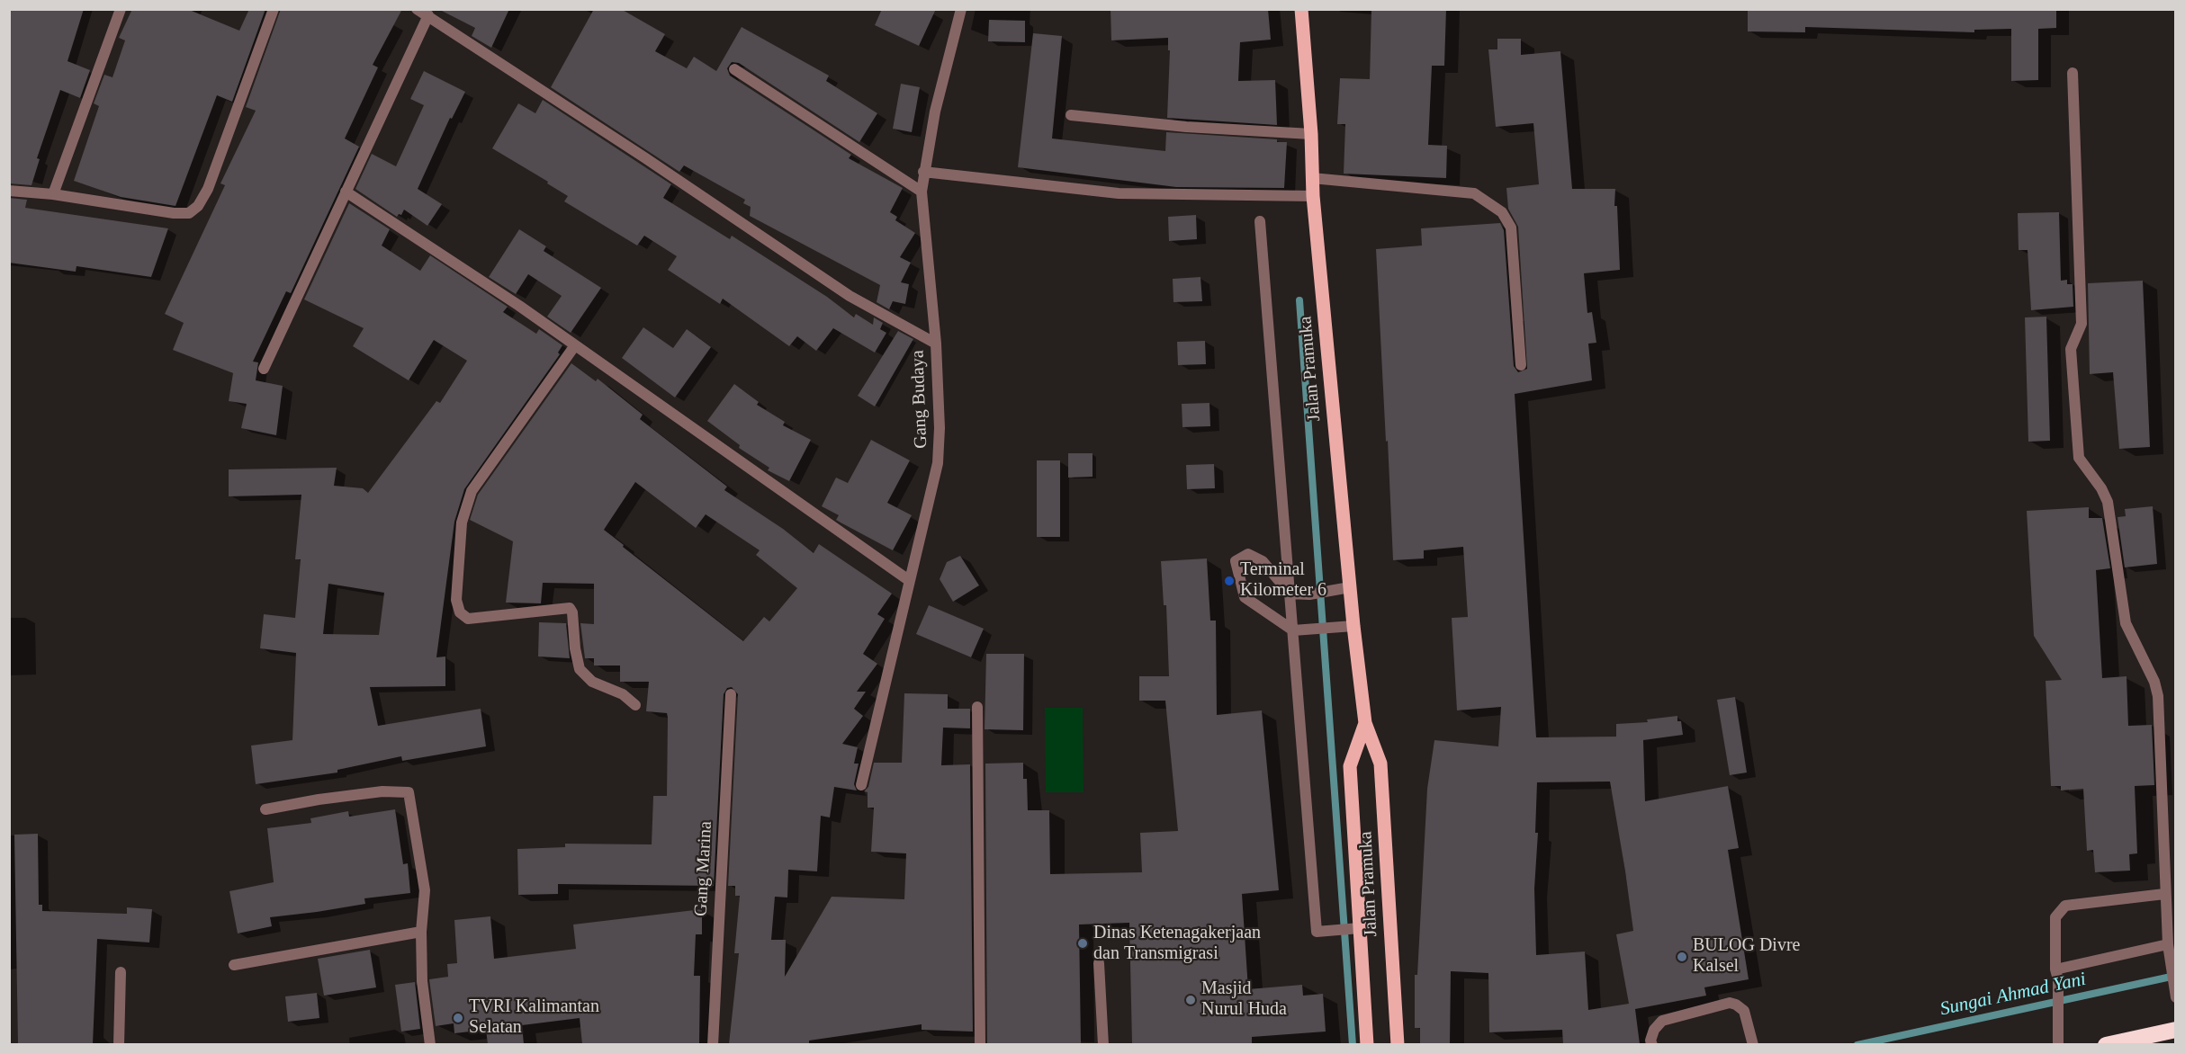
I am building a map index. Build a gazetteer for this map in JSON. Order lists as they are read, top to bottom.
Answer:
{
  "streets": {
    "main road": ["Jalan Pramuka"],
    "street": ["Gang Budaya", "Gang Marina"]
  },
  "water": ["Sungai Ahmad Yani"],
  "places": [
    "Terminal Kilometer 6",
    "Dinas Ketenagakerjaan dan Transmigrasi",
    "BULOG Divre Kalsel",
    "Masjid Nurul Huda",
    "TVRI Kalimantan Selatan"
  ]
}
